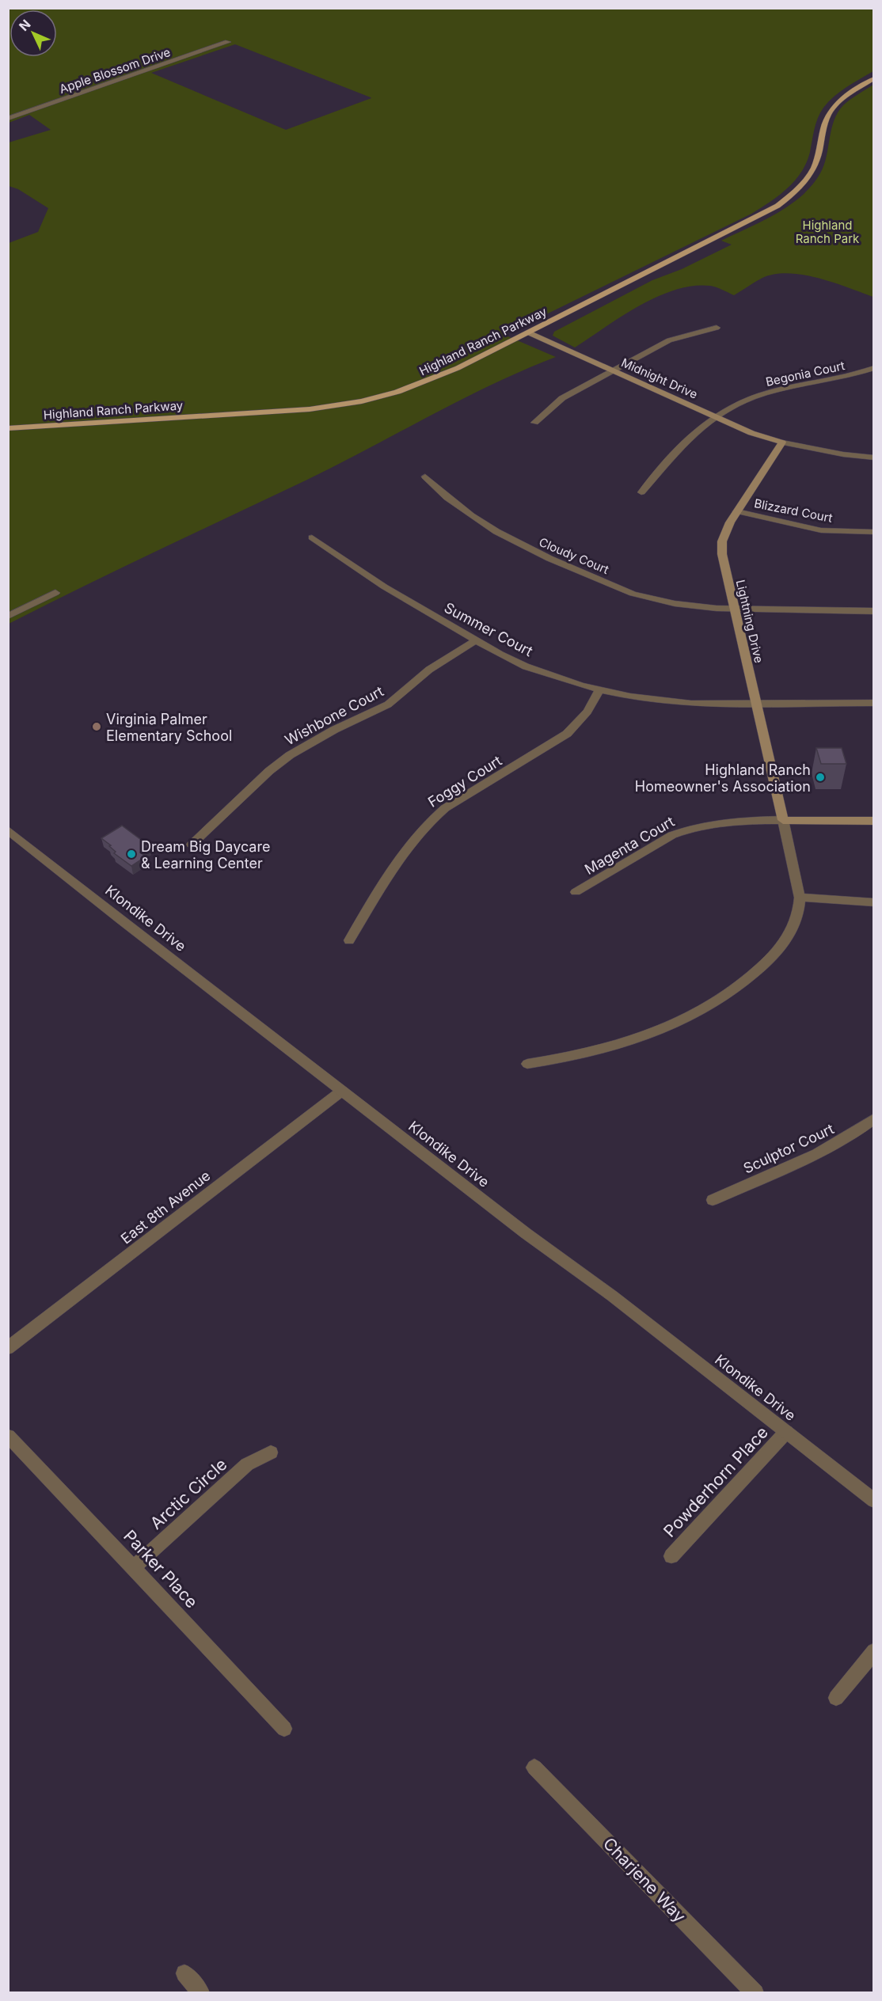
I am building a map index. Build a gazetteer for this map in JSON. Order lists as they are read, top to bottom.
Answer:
{
  "streets": {
    "main road": ["Highland Ranch Parkway", "Midnight Drive", "Lightning Drive"],
    "street": [
      "Apple Blossom Drive",
      "Begonia Court",
      "Blizzard Court",
      "Cloudy Court",
      "Summer Court",
      "Wishbone Court",
      "Foggy Court",
      "Magenta Court",
      "Klondike Drive",
      "Sculptor Court",
      "East 8th Avenue",
      "Powderhorn Place",
      "Arctic Circle",
      "Parker Place",
      "Charjene Way"
    ]
  },
  "crossings": [
    ["Highland Ranch Parkway", "Midnight Drive"],
    ["Begonia Court", "Midnight Drive"],
    ["Midnight Drive", "Lightning Drive"],
    ["Blizzard Court", "Lightning Drive"],
    ["Cloudy Court", "Lightning Drive"],
    ["Lightning Drive", "Summer Court"],
    ["Lightning Drive", "Magenta Court"],
    ["Summer Court", "Wishbone Court"],
    ["Summer Court", "Foggy Court"],
    ["Klondike Drive", "East 8th Avenue"],
    ["Klondike Drive", "Powderhorn Place"],
    ["Arctic Circle", "Parker Place"]
  ],
  "parks": ["Highland Ranch Park"],
  "places": ["Virginia Palmer Elementary School", "Highland Ranch Homeowner's Association", "Dream Big Daycare & Learning Center"],
  "north": "top left"
}
